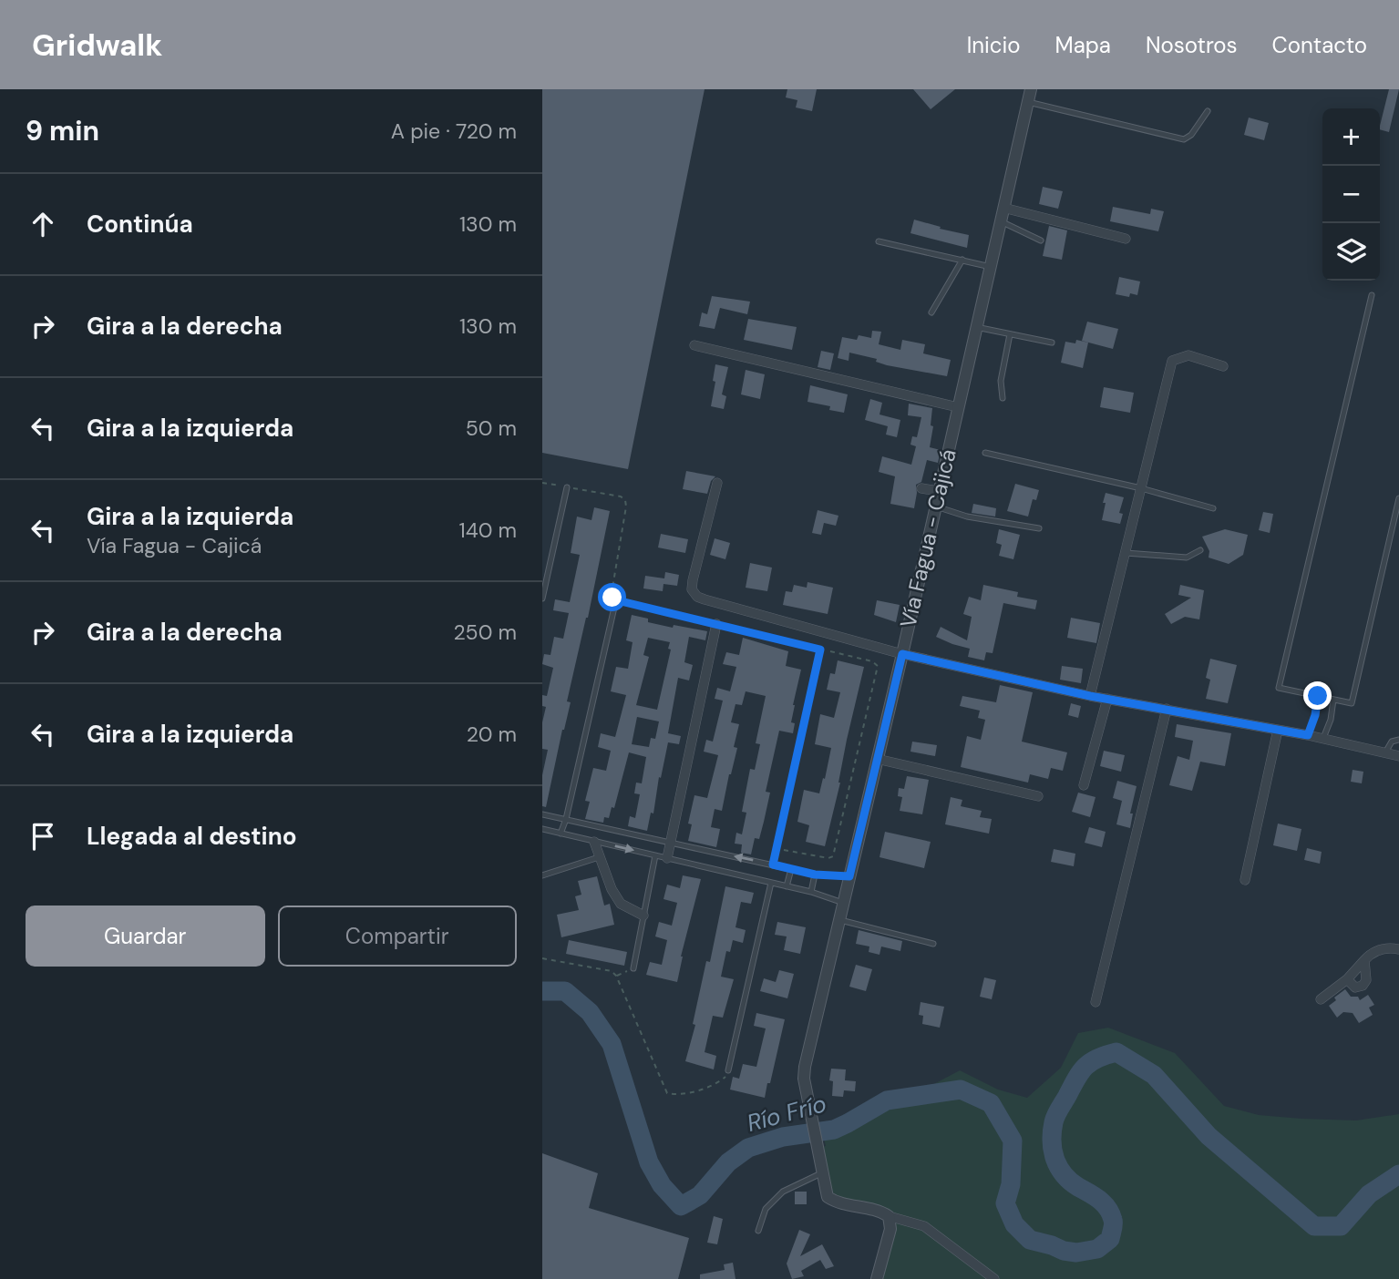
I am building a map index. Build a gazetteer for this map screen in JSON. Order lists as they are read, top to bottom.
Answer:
{
  "streets": {
    "street": ["Vía Fagua - Cajicá"]
  },
  "water": ["Río Frío"],
  "page": {
    "header": "Gridwalk",
    "nav": [
      "Inicio",
      "Mapa",
      "Nosotros",
      "Contacto"
    ],
    "heading": ["9 min", "A pie · 720 m"],
    "map_buttons": ["+", "−"],
    "list": [
      ["Continúa", "130 m"],
      ["Gira a la derecha", "130 m"],
      ["Gira a la izquierda", "50 m"],
      ["Gira a la izquierda", "Vía Fagua - Cajicá", "140 m"],
      ["Gira a la derecha", "250 m"],
      ["Gira a la izquierda", "20 m"],
      "Llegada al destino"
    ],
    "buttons": ["Guardar", "Compartir"]
  }
}
